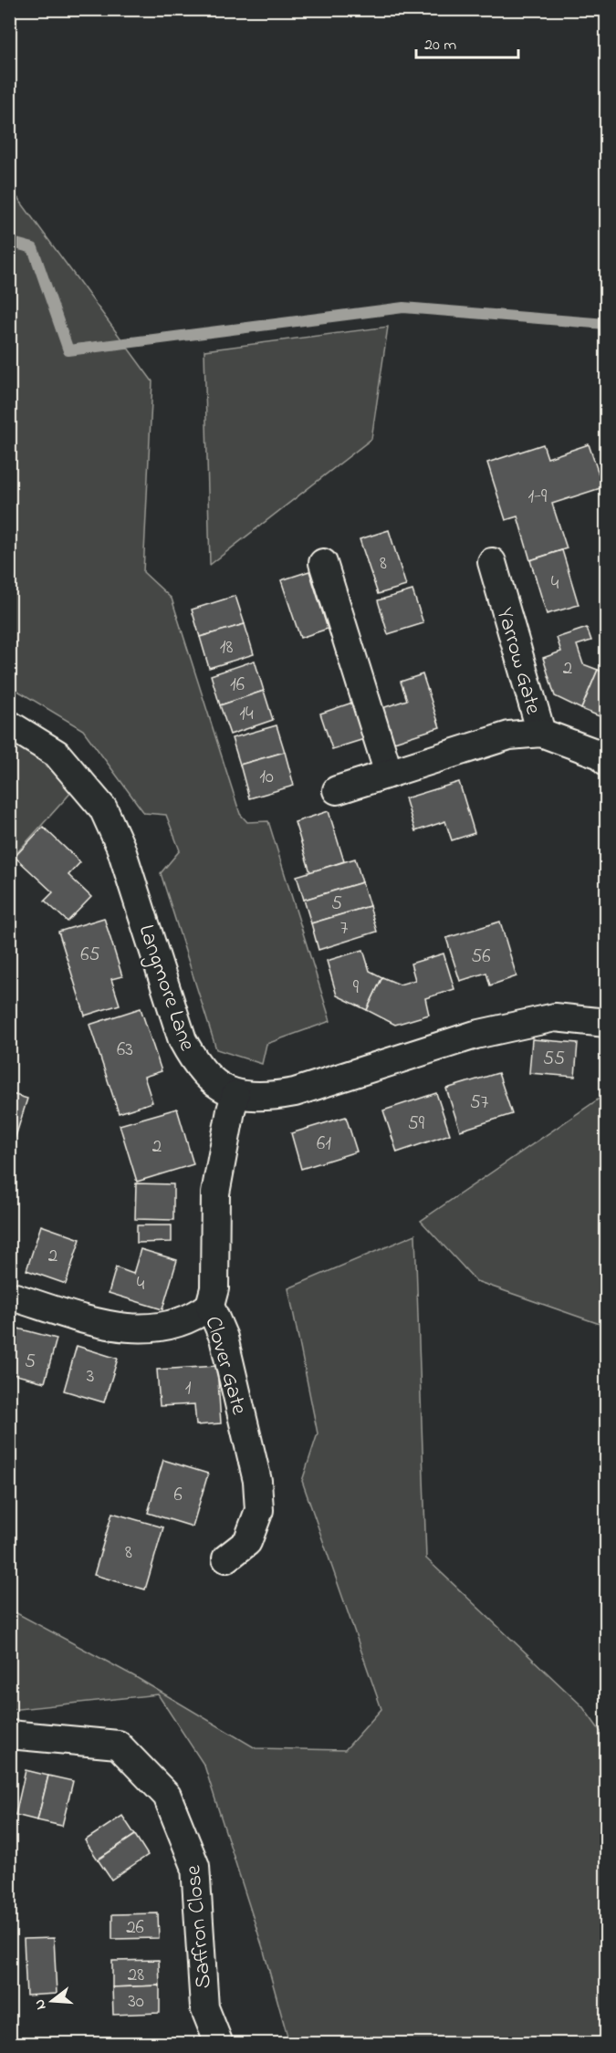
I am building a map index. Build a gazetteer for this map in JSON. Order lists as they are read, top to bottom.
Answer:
{
  "streets": {
    "street": [
      "Yarrow Gate",
      "Langmore Lane",
      "Clover Gate",
      "Saffron Close"
    ]
  },
  "crossings": [
    ["Langmore Lane", "Clover Gate"]
  ],
  "house_numbers": [
    "1-9",
    "8",
    "4",
    "18",
    "2",
    "16",
    "14",
    "10",
    "5",
    "7",
    "65",
    "56",
    "9",
    "63",
    "55",
    "57",
    "59",
    "61",
    "2",
    "2",
    "4",
    "5",
    "3",
    "1",
    "6",
    "8",
    "26",
    "28",
    "30"
  ],
  "scale_bar": "20 m",
  "north": "left"
}
